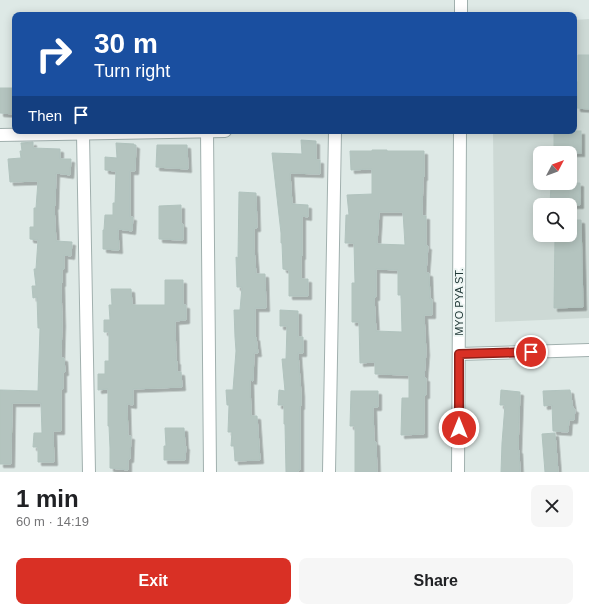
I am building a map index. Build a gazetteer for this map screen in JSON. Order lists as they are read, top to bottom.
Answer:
{
  "streets": {
    "street": ["MYO PYA ST."]
  },
  "north": "top right",
  "page": {
    "turn": ["30 m", "Turn right"],
    "then": "Then",
    "heading": ["1 min", "60 m · 14:19"],
    "buttons": ["Exit", "Share"]
  }
}
